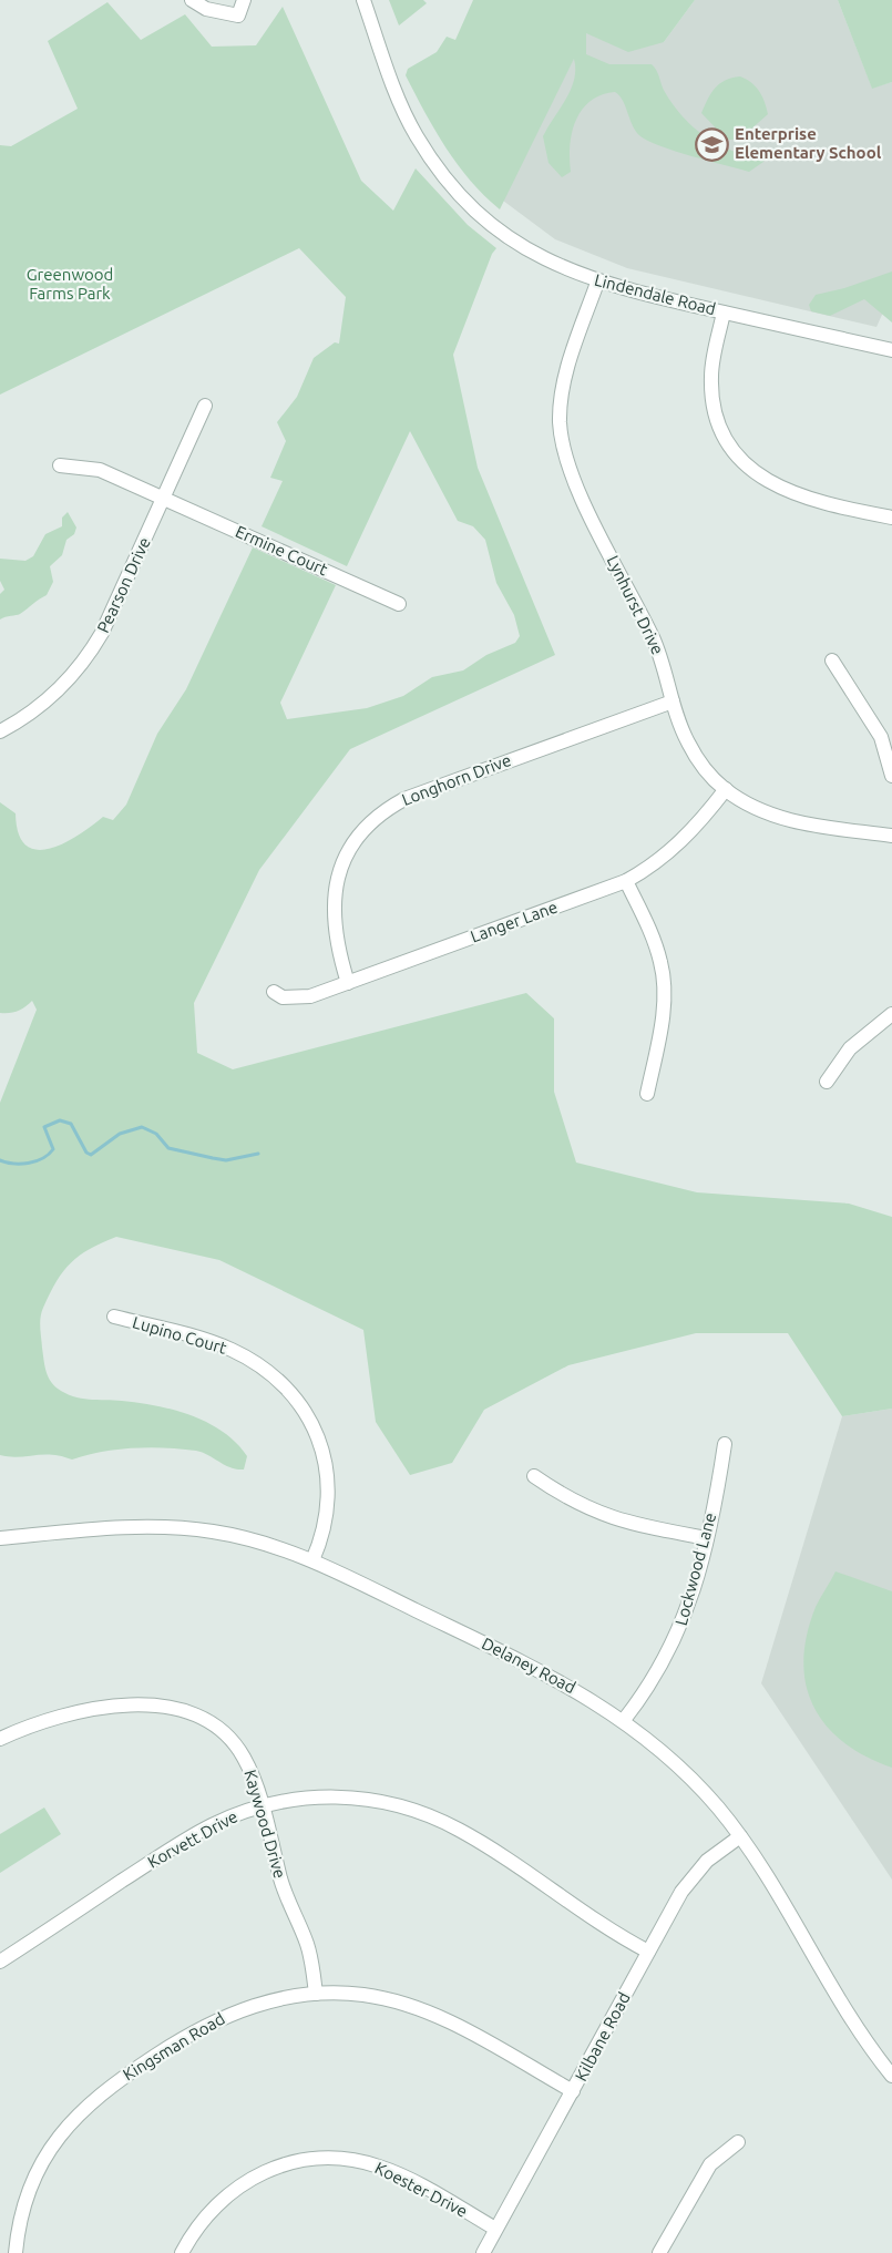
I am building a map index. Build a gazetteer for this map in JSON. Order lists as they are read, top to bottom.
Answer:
{
  "streets": {
    "street": [
      "Lindendale Road",
      "Ermine Court",
      "Pearson Drive",
      "Lynhurst Drive",
      "Longhorn Drive",
      "Langer Lane",
      "Lupino Court",
      "Lockwood Lane",
      "Delaney Road",
      "Kaywood Drive",
      "Korvett Drive",
      "Kilbane Road",
      "Kingsman Road",
      "Koester Drive"
    ]
  },
  "crossings": [
    ["Lindendale Road", "Lynhurst Drive"],
    ["Ermine Court", "Pearson Drive"],
    ["Lynhurst Drive", "Longhorn Drive"],
    ["Lynhurst Drive", "Langer Lane"],
    ["Longhorn Drive", "Langer Lane"],
    ["Lupino Court", "Delaney Road"],
    ["Lockwood Lane", "Delaney Road"],
    ["Delaney Road", "Kilbane Road"],
    ["Kaywood Drive", "Korvett Drive"],
    ["Kaywood Drive", "Kingsman Road"],
    ["Korvett Drive", "Kilbane Road"],
    ["Kilbane Road", "Kingsman Road"],
    ["Kilbane Road", "Koester Drive"]
  ],
  "parks": ["Greenwood Farms Park"],
  "places": {
    "school or university": ["Enterprise Elementary School"]
  }
}
